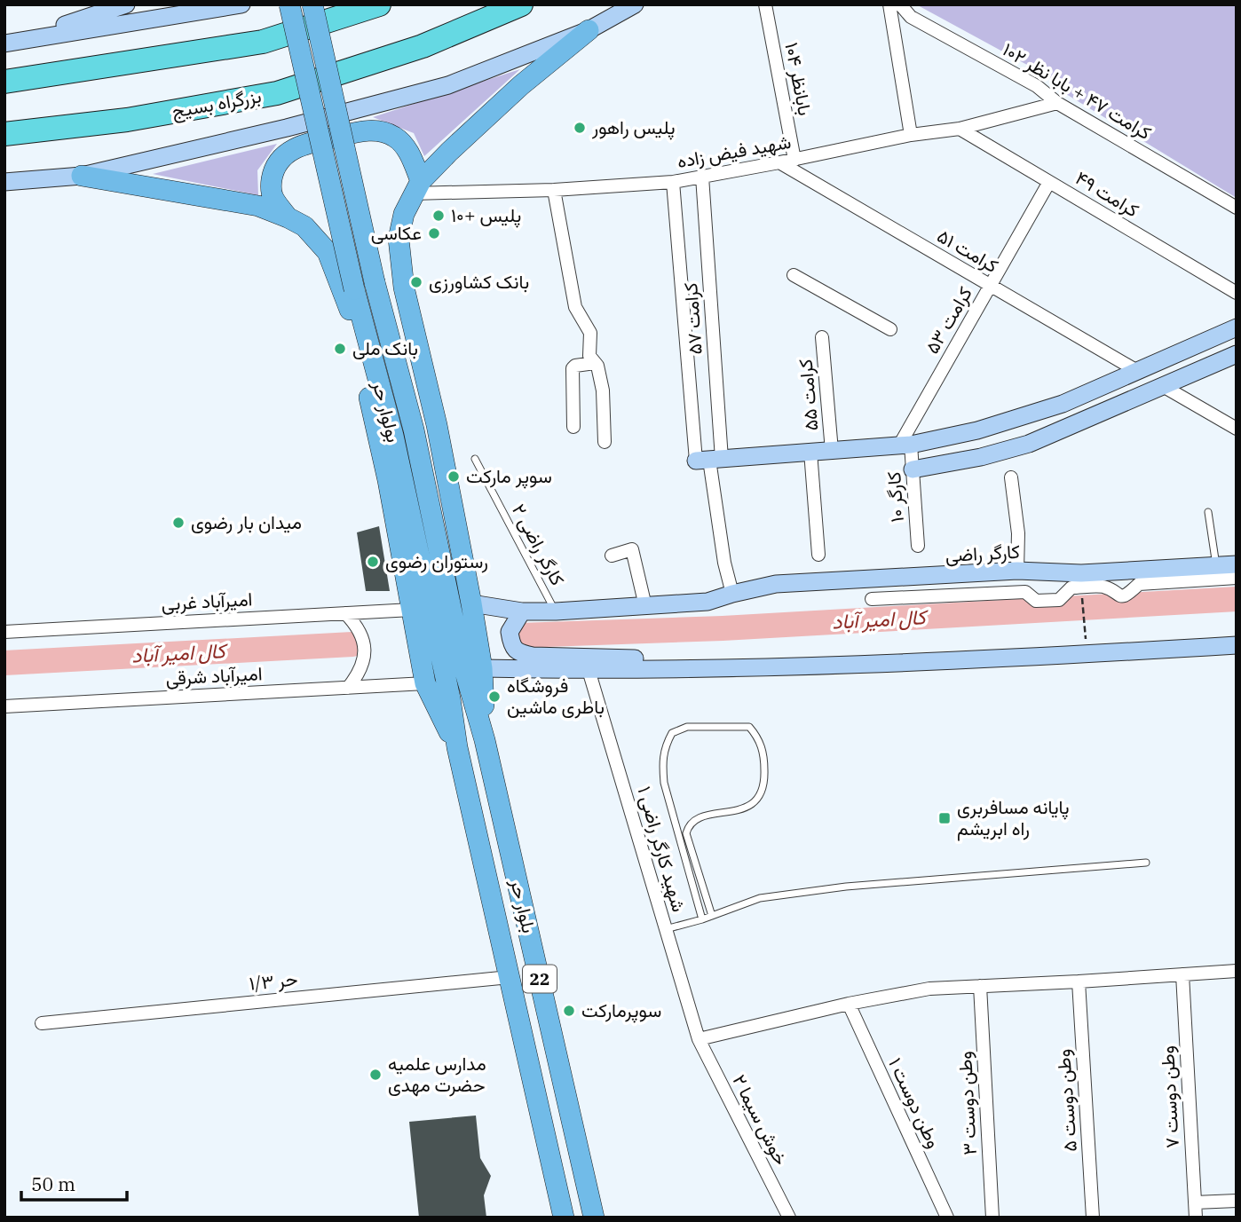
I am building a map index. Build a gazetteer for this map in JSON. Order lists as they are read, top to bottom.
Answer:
{
  "streets": {
    "highway": ["بزرگراه بسیج"],
    "main road": ["بولوار حر", "بلوار حر", "22"],
    "street": [
      "بابانظر ۱۰۴",
      "کرامت ۴۷ + بابا نظر ۱۰۲",
      "شهید فیض زاده",
      "کرامت ۴۹",
      "کرامت ۵۱",
      "کرامت ۵۷",
      "کرامت ۵۳",
      "کرامت ۵۵",
      "کارگر ۱۰",
      "کارگر راضی",
      "امیرآباد غربی",
      "امیرآباد شرقی",
      "شهید کارگر راضی ۱",
      "حر ۱/۳",
      "وطن دوست ۷",
      "وطن دوست ۵",
      "وطن دوست ۱",
      "وطن دوست ۳",
      "خوش سیما ۲"
    ],
    "lane": ["کارگر راضی ۲"]
  },
  "crossings": [
    ["بابانظر ۱۰۴", "شهید فیض زاده"],
    ["کرامت ۴۷ + بابا نظر ۱۰۲", "شهید فیض زاده"],
    ["شهید فیض زاده", "کرامت ۴۹"],
    ["شهید فیض زاده", "کرامت ۵۱"],
    ["شهید فیض زاده", "کرامت ۵۷"],
    ["شهید فیض زاده", "22"],
    ["کرامت ۴۹", "کرامت ۵۳"],
    ["کرامت ۵۱", "کرامت ۵۳"],
    ["کرامت ۵۳", "کارگر ۱۰"],
    ["بولوار حر", "بلوار حر"],
    ["بولوار حر", "22"],
    ["کارگر راضی ۲", "کارگر راضی"],
    ["کارگر راضی", "22"],
    ["امیرآباد غربی", "22"],
    ["امیرآباد شرقی", "22"],
    ["شهید کارگر راضی ۱", "خوش سیما ۲"],
    ["بلوار حر", "22"],
    ["بلوار حر", "حر ۱/۳"]
  ],
  "water": ["کال امیر آباد"],
  "places": {
    "other": [
      "پلیس راهور",
      "پلیس +۱۰",
      "عکاسی",
      "بانک کشاورزی",
      "بانک ملی",
      "سوپر مارکت",
      "میدان بار رضوی",
      "رستوران رضوی",
      "فروشگاه باطری ماشین",
      "سوپرمارکت",
      "مدارس علمیه حضرت مهدی"
    ],
    "transit": ["پایانه مسافربری راه ابریشم"]
  },
  "scale_bar": "50 m"
}
